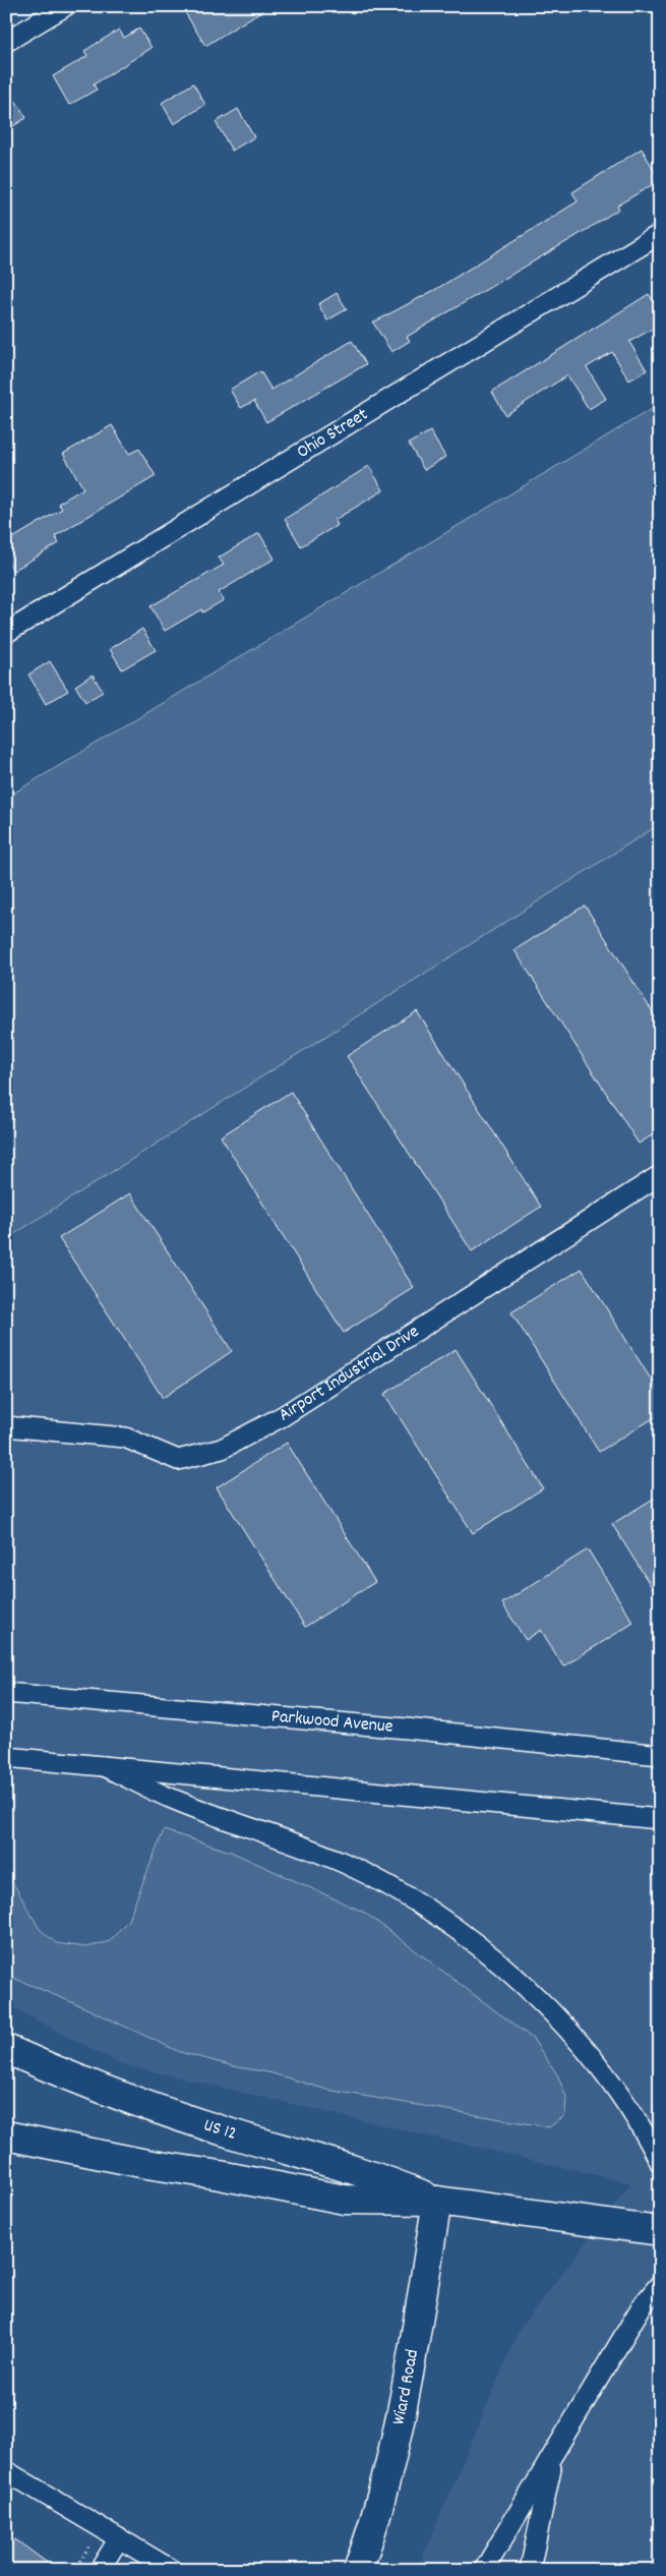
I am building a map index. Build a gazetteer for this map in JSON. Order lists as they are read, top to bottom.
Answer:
{
  "streets": {
    "main road": ["US 12", "Wiard Road"],
    "street": ["Ohio Street", "Airport Industrial Drive", "Parkwood Avenue"]
  },
  "crossings": [
    ["US 12", "Wiard Road"]
  ]
}
